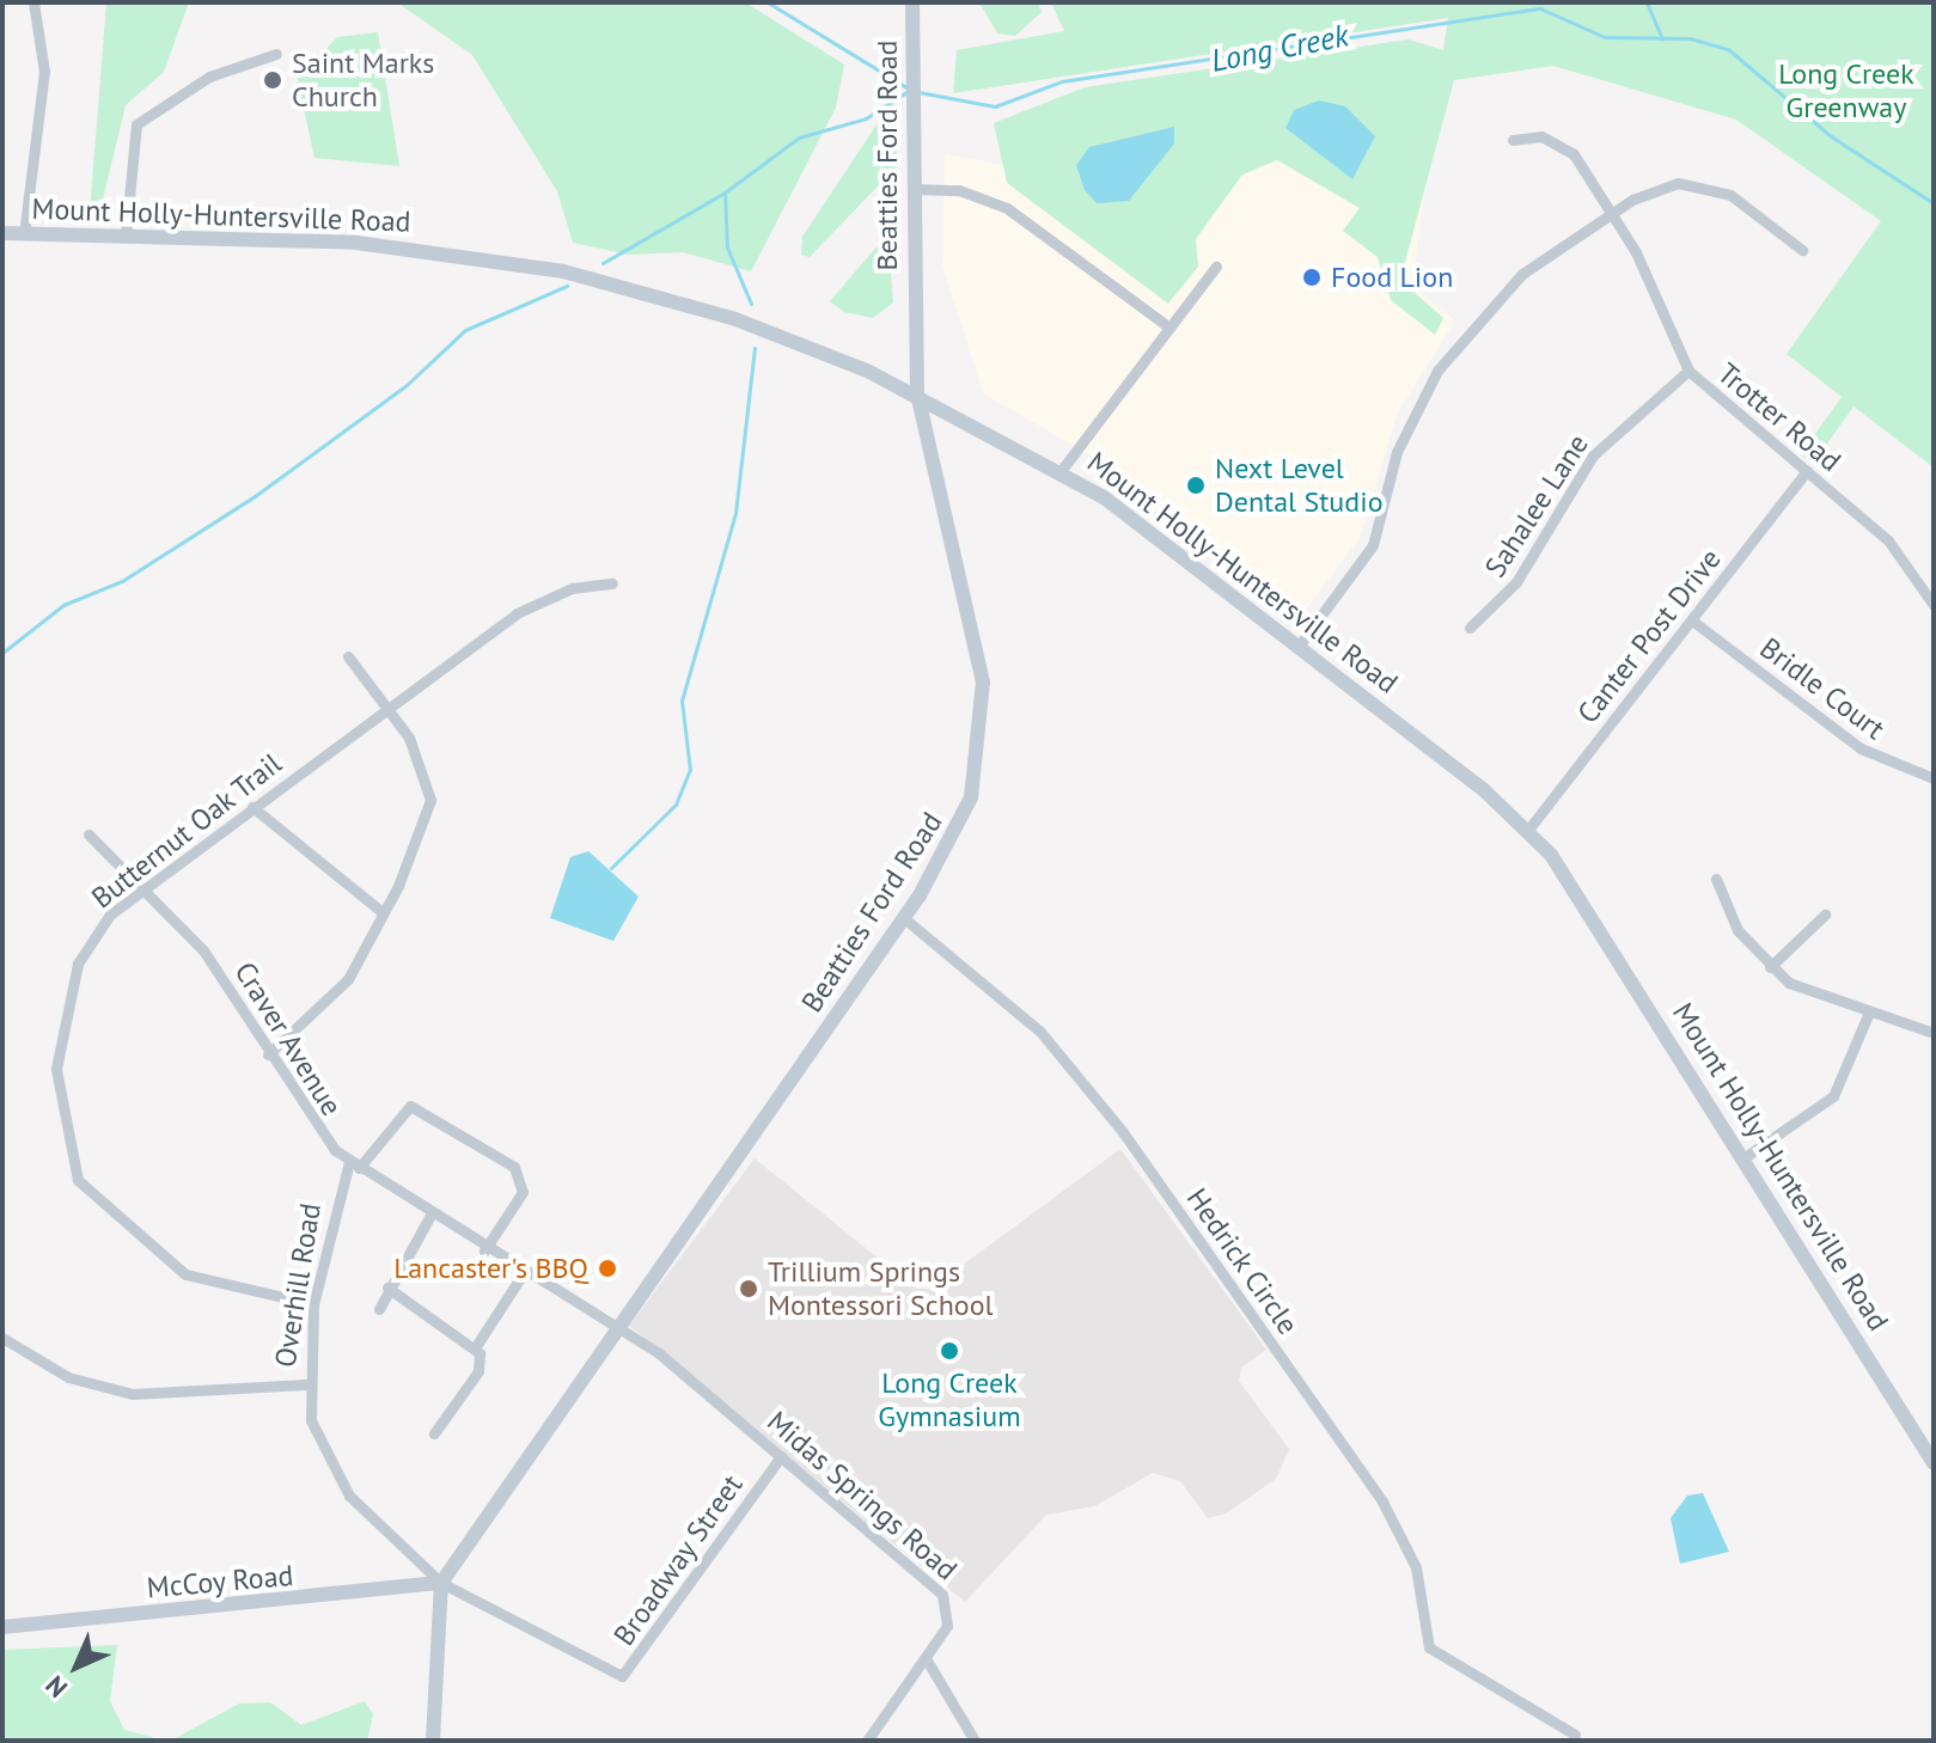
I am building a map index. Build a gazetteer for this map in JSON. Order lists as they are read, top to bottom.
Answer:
{
  "streets": {
    "main road": ["Beatties Ford Road", "Mount Holly-Huntersville Road", "McCoy Road"],
    "street": [
      "Trotter Road",
      "Sahalee Lane",
      "Canter Post Drive",
      "Bridle Court",
      "Butternut Oak Trail",
      "Craver Avenue",
      "Hedrick Circle",
      "Overhill Road",
      "Midas Springs Road",
      "Broadway Street"
    ]
  },
  "crossings": [
    ["Beatties Ford Road", "Mount Holly-Huntersville Road"],
    ["Beatties Ford Road", "Craver Avenue"],
    ["Beatties Ford Road", "Hedrick Circle"],
    ["Beatties Ford Road", "Overhill Road"],
    ["Beatties Ford Road", "Midas Springs Road"],
    ["Beatties Ford Road", "McCoy Road"],
    ["Mount Holly-Huntersville Road", "Canter Post Drive"],
    ["Trotter Road", "Sahalee Lane"],
    ["Trotter Road", "Canter Post Drive"],
    ["Canter Post Drive", "Bridle Court"],
    ["Butternut Oak Trail", "Craver Avenue"],
    ["Butternut Oak Trail", "Overhill Road"],
    ["Craver Avenue", "Overhill Road"],
    ["Craver Avenue", "Midas Springs Road"],
    ["Overhill Road", "Broadway Street"],
    ["Overhill Road", "McCoy Road"],
    ["Midas Springs Road", "Broadway Street"]
  ],
  "water": ["Long Creek"],
  "parks": ["Long Creek Greenway"],
  "places": [
    "Saint Marks Church",
    "Food Lion",
    "Next Level Dental Studio",
    "Lancaster's BBQ",
    "Trillium Springs Montessori School",
    "Long Creek Gymnasium"
  ],
  "north": "bottom left"
}
